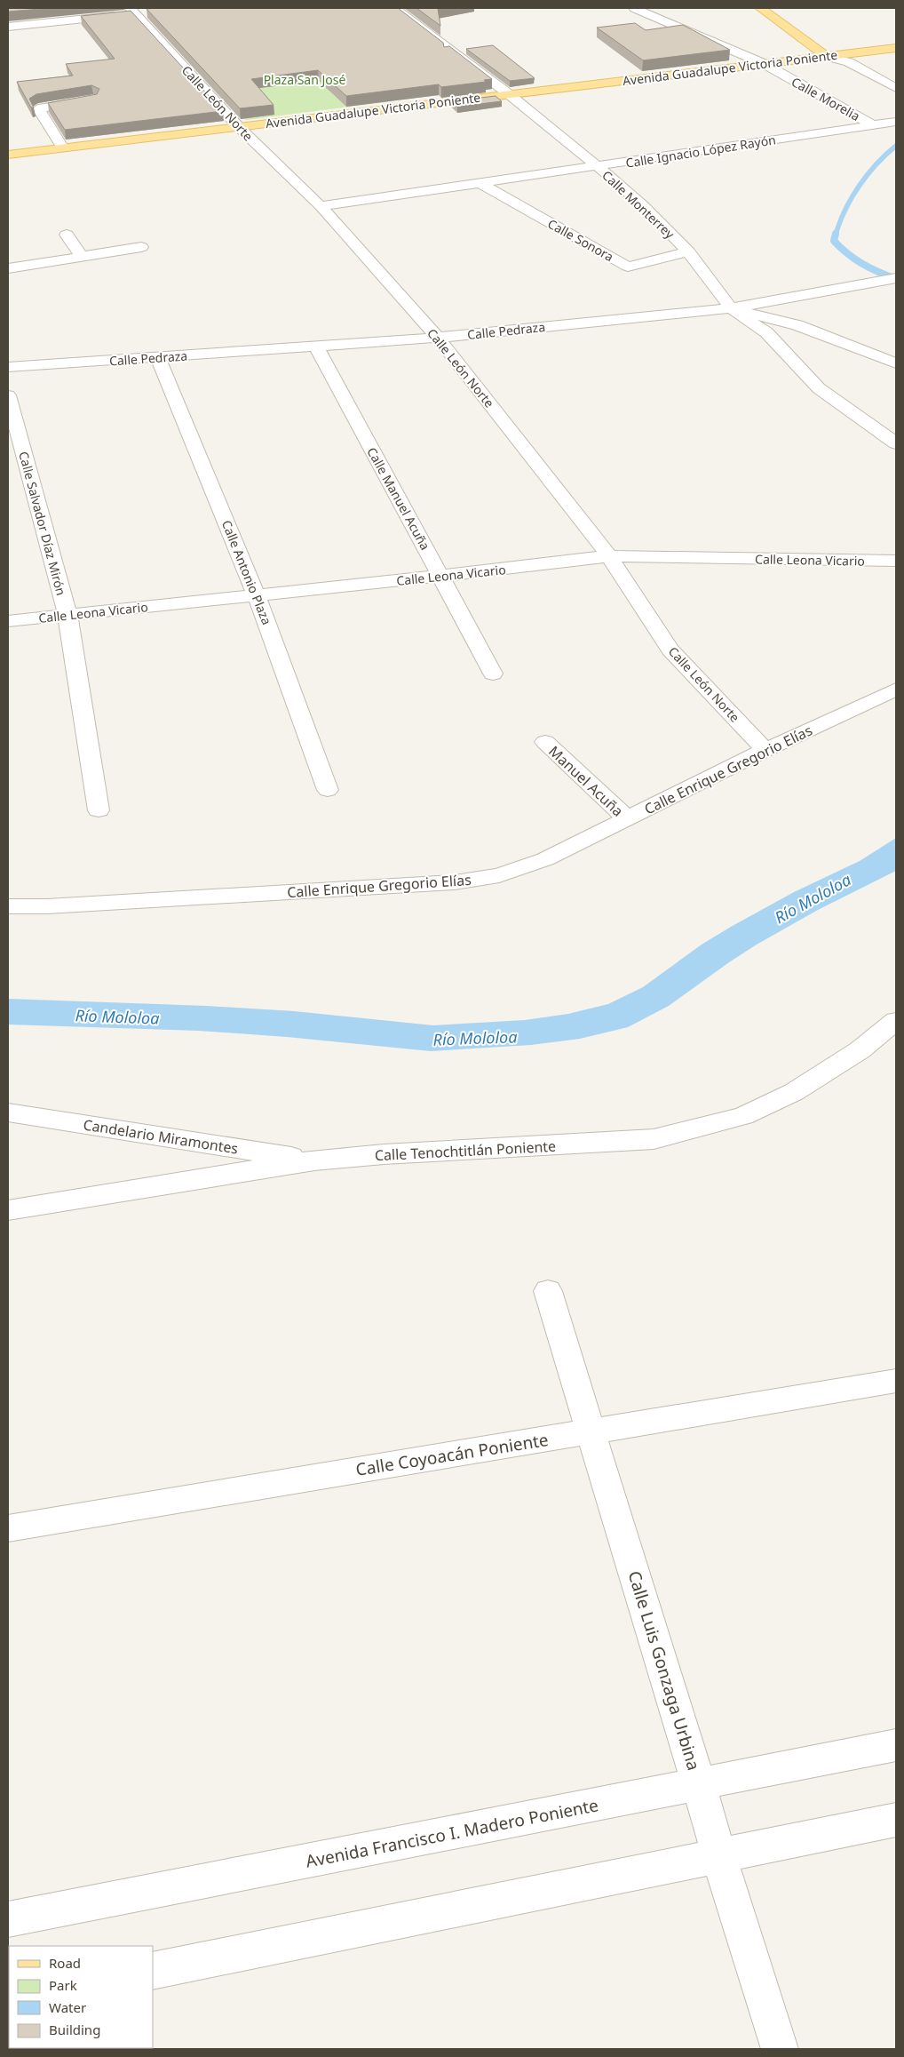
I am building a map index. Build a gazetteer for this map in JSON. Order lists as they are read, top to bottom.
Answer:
{
  "streets": {
    "main road": ["Avenida Guadalupe Victoria Poniente"],
    "street": [
      "Calle Morelia",
      "Calle León Norte",
      "Calle Ignacio López Rayón",
      "Calle Monterrey",
      "Calle Sonora",
      "Calle Pedraza",
      "Calle Manuel Acuña",
      "Calle Salvador Díaz Mirón",
      "Calle Leona Vicario",
      "Calle Antonio Plaza",
      "Calle Enrique Gregorio Elías",
      "Manuel Acuña",
      "Candelario Miramontes",
      "Calle Tenochtitlán Poniente",
      "Calle Coyoacán Poniente",
      "Calle Luis Gonzaga Urbina",
      "Avenida Francisco I. Madero Poniente"
    ]
  },
  "crossings": [
    ["Avenida Guadalupe Victoria Poniente", "Calle Morelia"],
    ["Avenida Guadalupe Victoria Poniente", "Calle León Norte"],
    ["Avenida Guadalupe Victoria Poniente", "Calle Monterrey"],
    ["Calle Morelia", "Calle Ignacio López Rayón"],
    ["Calle León Norte", "Calle Ignacio López Rayón"],
    ["Calle León Norte", "Calle Pedraza"],
    ["Calle León Norte", "Calle Leona Vicario"],
    ["Calle León Norte", "Calle Enrique Gregorio Elías"],
    ["Calle Ignacio López Rayón", "Calle Monterrey"],
    ["Calle Ignacio López Rayón", "Calle Sonora"],
    ["Calle Monterrey", "Calle Sonora"],
    ["Calle Monterrey", "Calle Pedraza"],
    ["Calle Pedraza", "Calle Manuel Acuña"],
    ["Calle Pedraza", "Calle Antonio Plaza"],
    ["Calle Manuel Acuña", "Calle Leona Vicario"],
    ["Calle Salvador Díaz Mirón", "Calle Leona Vicario"],
    ["Calle Leona Vicario", "Calle Antonio Plaza"],
    ["Calle Enrique Gregorio Elías", "Manuel Acuña"],
    ["Candelario Miramontes", "Calle Tenochtitlán Poniente"],
    ["Calle Coyoacán Poniente", "Calle Luis Gonzaga Urbina"],
    ["Calle Luis Gonzaga Urbina", "Avenida Francisco I. Madero Poniente"]
  ],
  "water": ["Río Mololoa"],
  "parks": ["Plaza San José"],
  "legend": [
    "Road",
    "Park",
    "Water",
    "Building"
  ]
}
